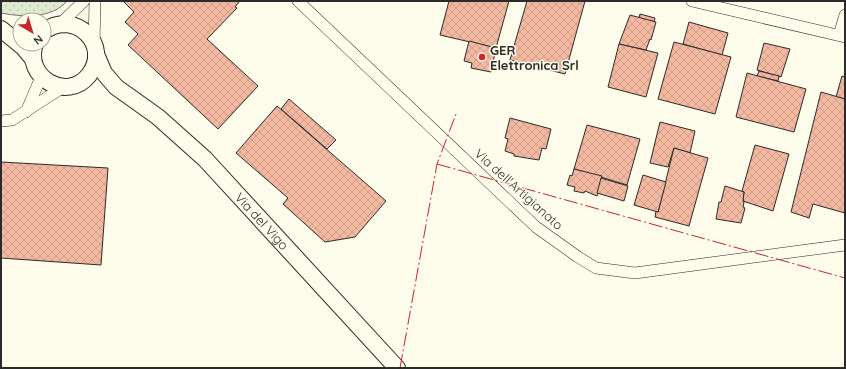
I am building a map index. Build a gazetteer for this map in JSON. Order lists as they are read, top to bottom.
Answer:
{
  "streets": {
    "street": ["Via dell'Artigianato", "Via del Vigo"]
  },
  "places": ["GER Elettronica Srl"],
  "north": "bottom right"
}
